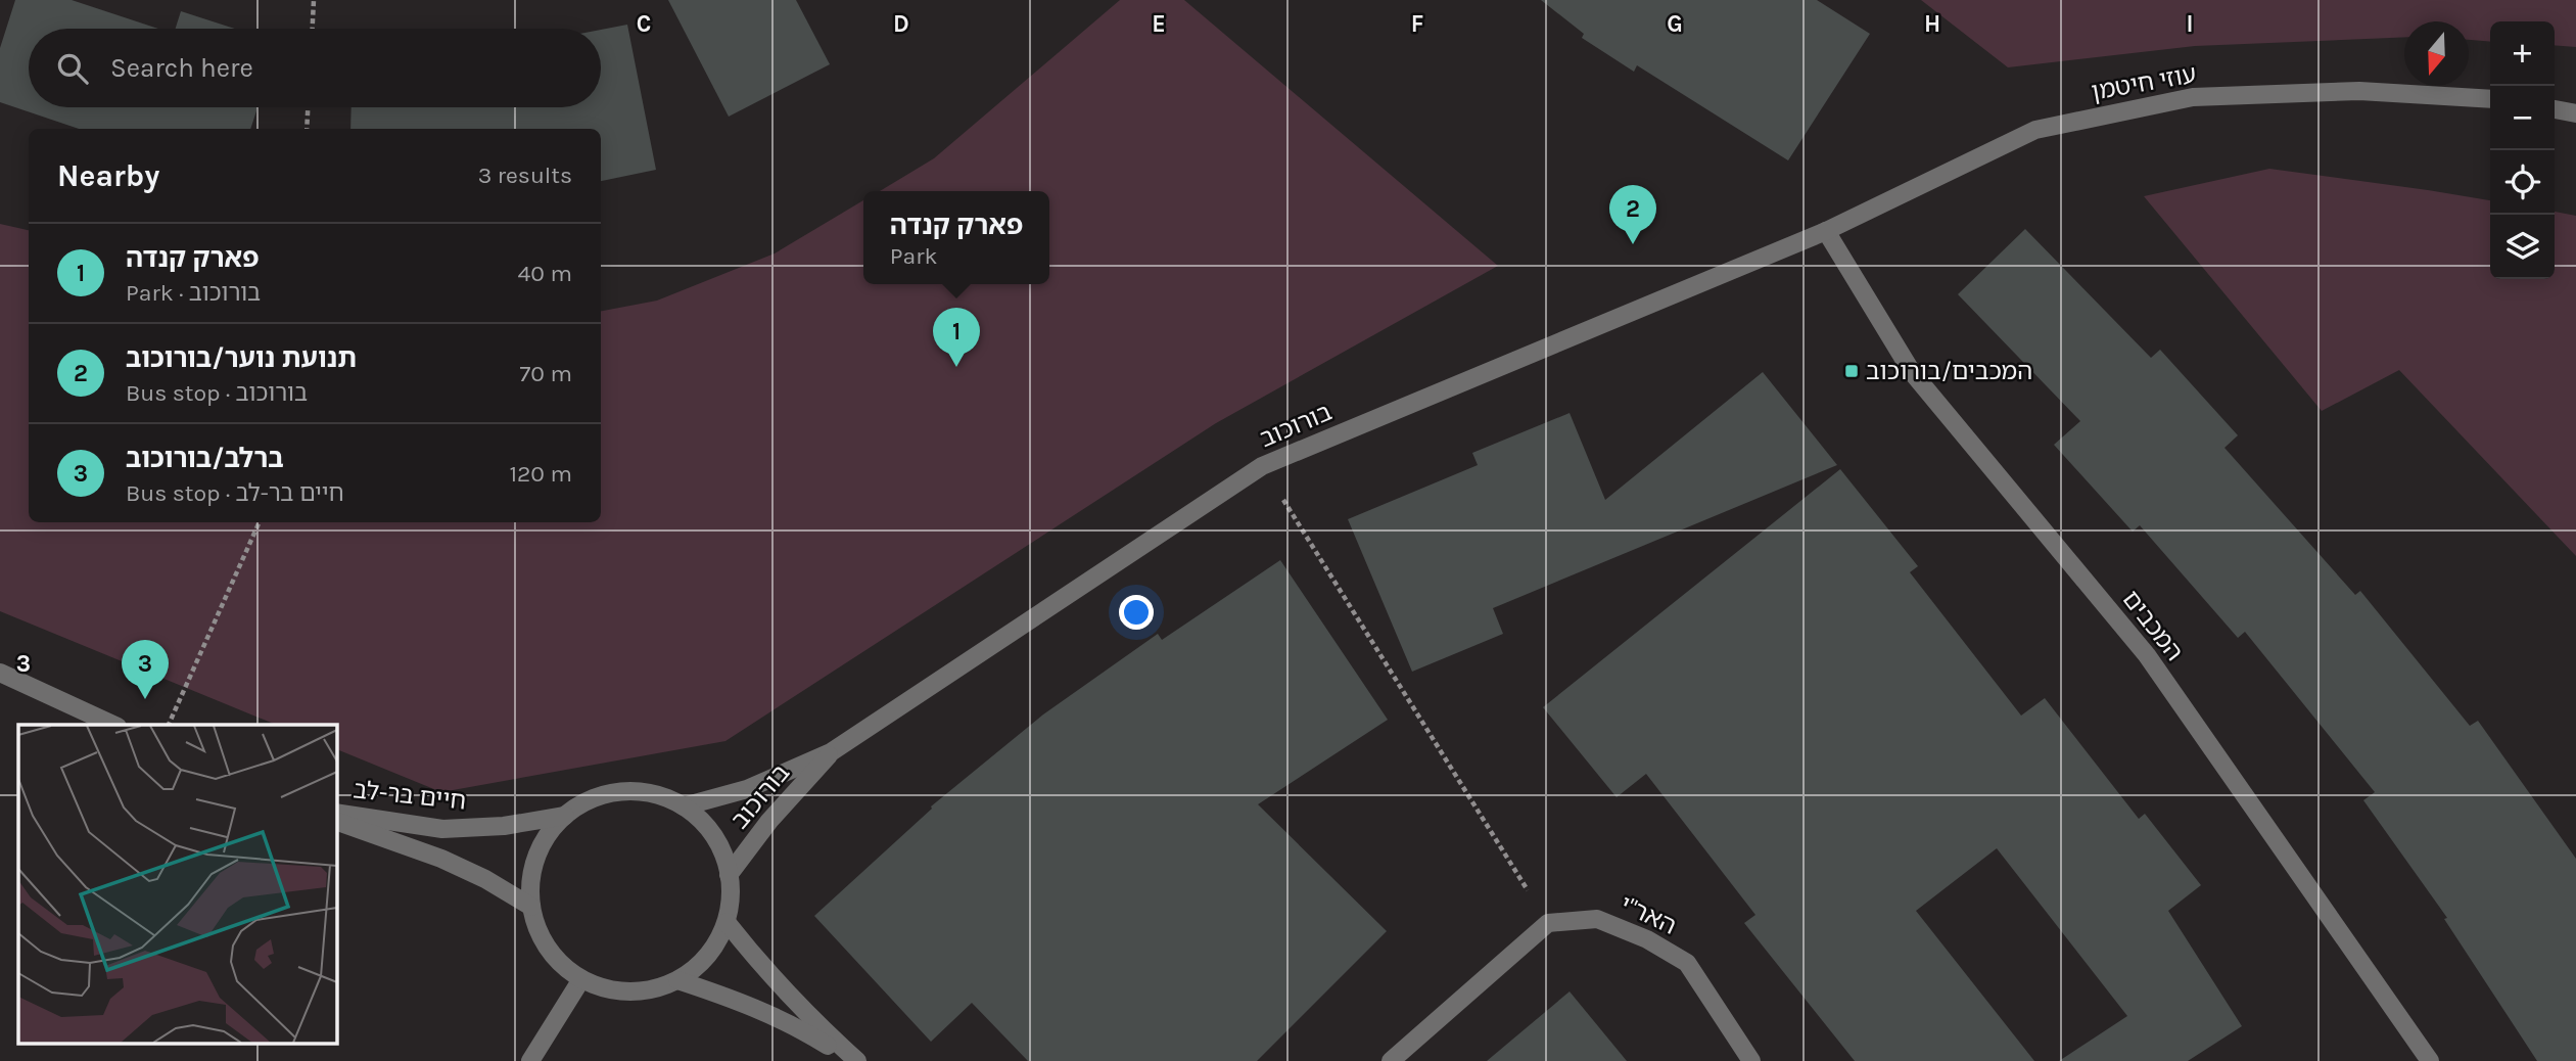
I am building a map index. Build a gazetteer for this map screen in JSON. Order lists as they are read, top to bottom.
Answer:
{
  "streets": {
    "street": [
      "עוזי חיטמן",
      "בורוכוב",
      "המכבים",
      "חיים בר-לב",
      "האר\"י"
    ]
  },
  "crossings": [
    ["עוזי חיטמן", "בורוכוב"],
    ["עוזי חיטמן", "המכבים"],
    ["בורוכוב", "המכבים"],
    ["בורוכוב", "חיים בר-לב"]
  ],
  "places": {
    "transit": ["המכבים/בורוכוב"]
  },
  "north": "bottom",
  "page": {
    "map_buttons": ["+", "−"],
    "search": "Search here",
    "heading": ["Nearby", "3 results"],
    "pins": ["2", "1", "3"],
    "popup": ["פארק קנדה", "Park"],
    "list": [
      {
        "mark": "1",
        "name": "פארק קנדה",
        "note": "Park · בורוכוב",
        "value": "40 m"
      },
      {
        "mark": "2",
        "name": "תנועת נוער/בורוכוב",
        "note": "Bus stop · בורוכוב",
        "value": "70 m"
      },
      {
        "mark": "3",
        "name": "ברלב/בורוכוב",
        "note": "Bus stop · חיים בר-לב",
        "value": "120 m"
      }
    ]
  },
  "grid": {
    "columns": [
      "C",
      "D",
      "E",
      "F",
      "G",
      "H",
      "I"
    ],
    "rows": ["3"]
  }
}
